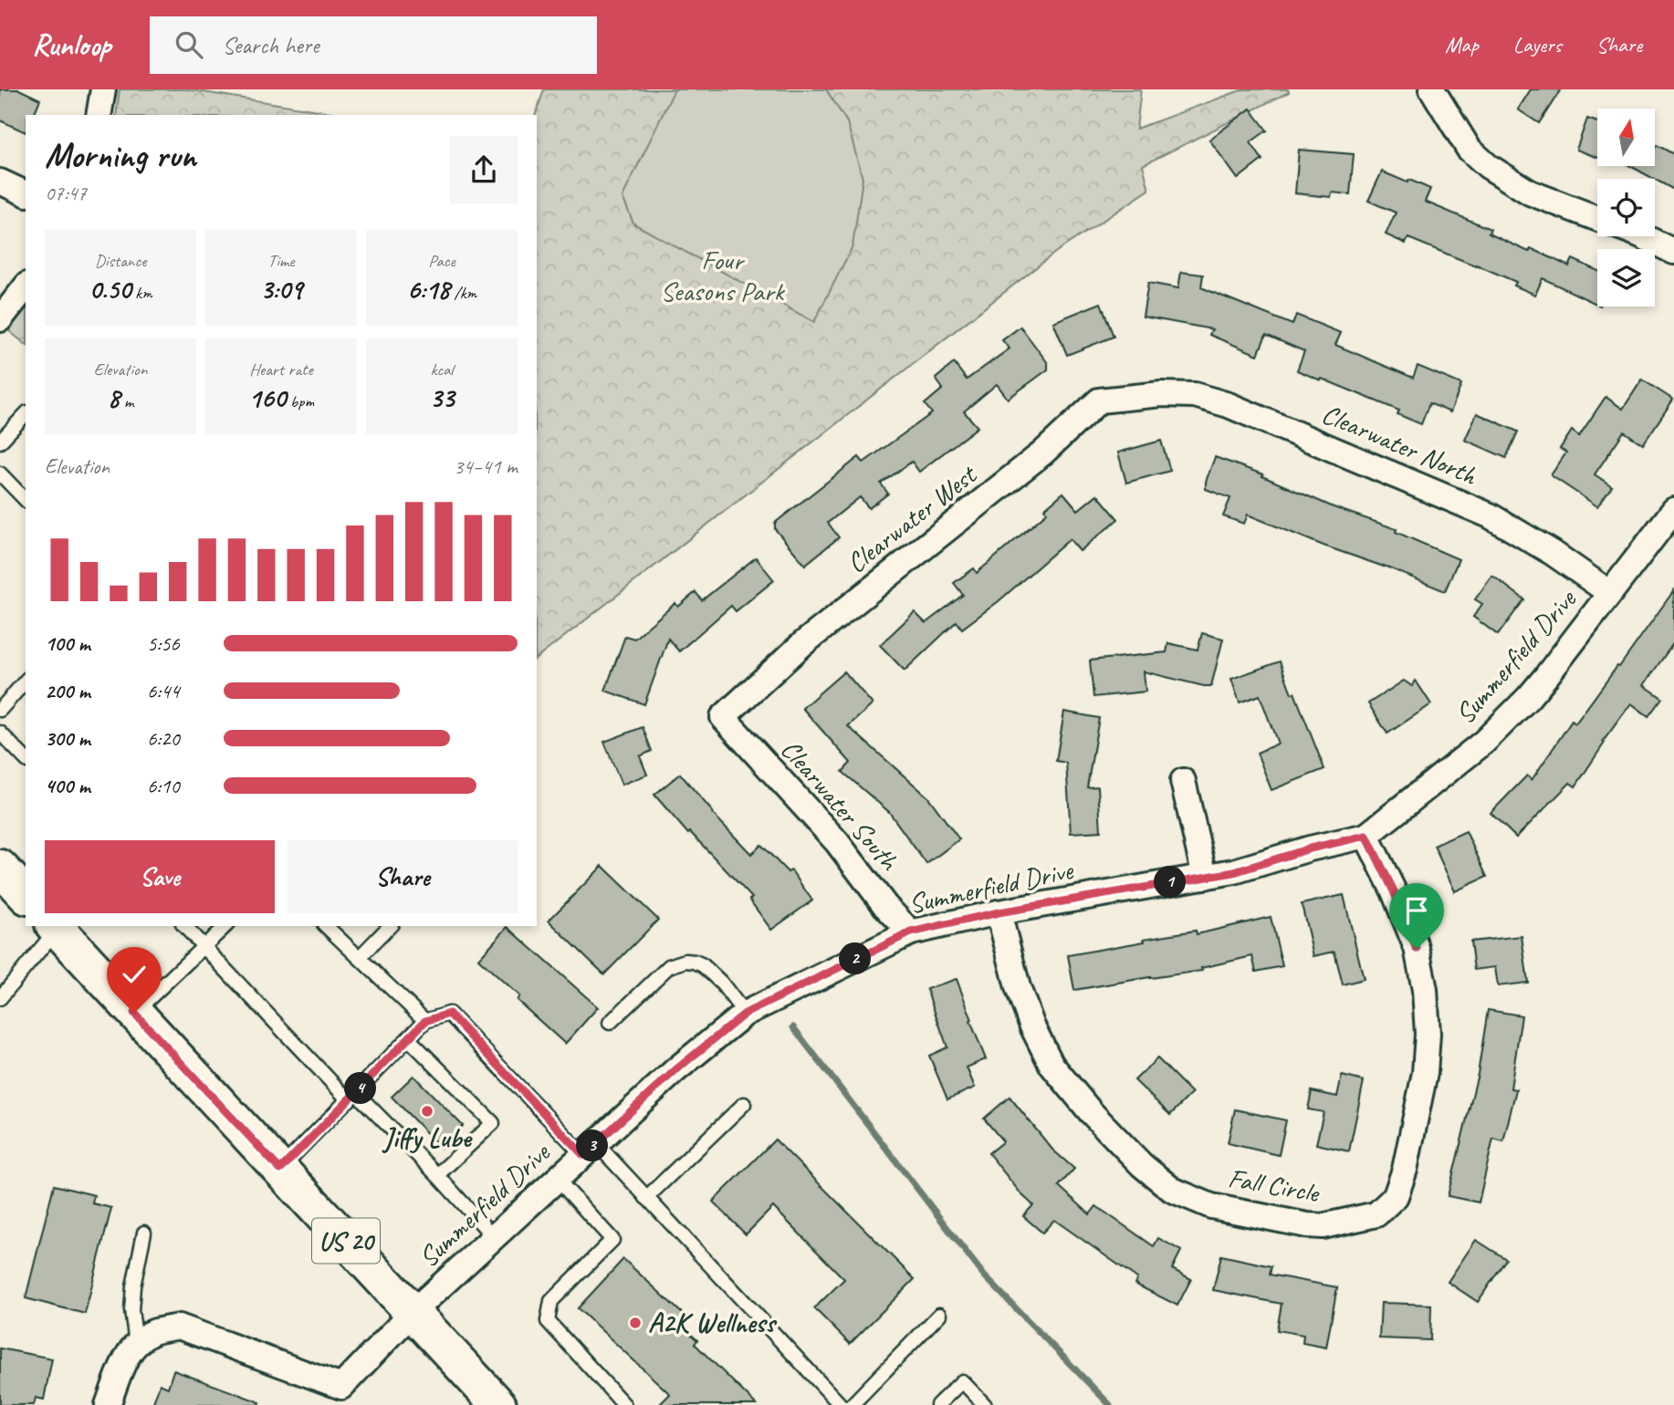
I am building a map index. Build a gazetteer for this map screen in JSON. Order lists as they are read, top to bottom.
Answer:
{
  "streets": {
    "main road": ["US 20"],
    "street": [
      "Clearwater North",
      "Clearwater West",
      "Summerfield Drive",
      "Clearwater South",
      "Fall Circle"
    ]
  },
  "crossings": [
    ["Clearwater North", "Clearwater West"],
    ["Clearwater North", "Summerfield Drive"],
    ["Clearwater West", "Clearwater South"],
    ["Summerfield Drive", "Clearwater South"],
    ["Summerfield Drive", "Fall Circle"],
    ["Summerfield Drive", "US 20"]
  ],
  "parks": ["Four Seasons Park"],
  "places": ["Jiffy Lube", "A2K Wellness"],
  "north": "top",
  "page": {
    "header": "Runloop",
    "search": "Search here",
    "nav": ["Map", "Layers", "Share"],
    "heading": ["Morning run", "07:47"],
    "stats": [
      ["Distance", "0.50 km"],
      ["Time", "3:09"],
      ["Pace", "6:18 /km"],
      ["Elevation", "8 m"],
      ["Heart rate", "160 bpm"],
      ["kcal", "33"]
    ],
    "chart": ["Elevation", "34–41 m"],
    "list": [
      {
        "name": "100 m",
        "note": "5:56"
      },
      {
        "name": "200 m",
        "note": "6:44"
      },
      {
        "name": "300 m",
        "note": "6:20"
      },
      {
        "name": "400 m",
        "note": "6:10"
      }
    ],
    "buttons": ["Save", "Share"],
    "pins": [
      "1",
      "2",
      "4",
      "3"
    ]
  }
}
